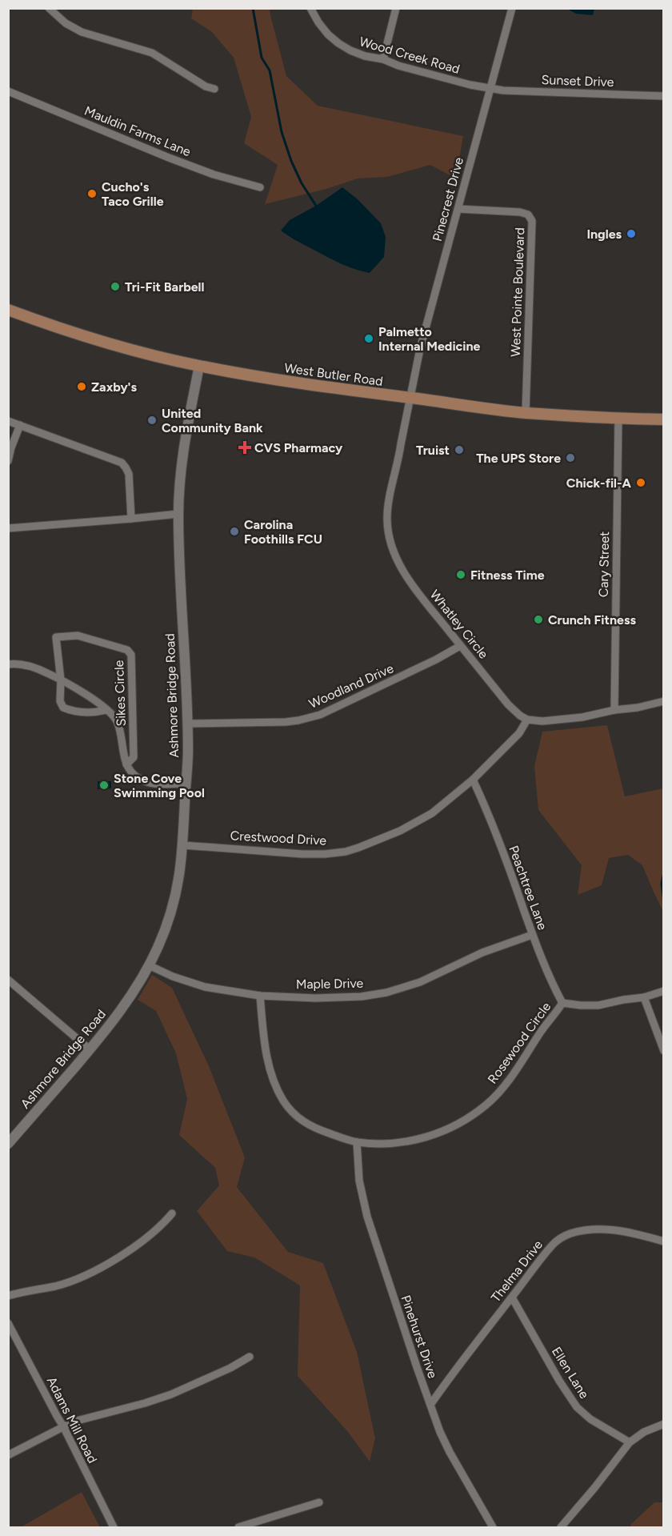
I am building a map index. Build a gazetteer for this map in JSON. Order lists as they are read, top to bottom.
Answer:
{
  "streets": {
    "main road": ["West Butler Road", "Ashmore Bridge Road"],
    "street": [
      "Wood Creek Road",
      "Sunset Drive",
      "Mauldin Farms Lane",
      "Pinecrest Drive",
      "West Pointe Boulevard",
      "Cary Street",
      "Whatley Circle",
      "Woodland Drive",
      "Sikes Circle",
      "Crestwood Drive",
      "Peachtree Lane",
      "Maple Drive",
      "Rosewood Circle",
      "Thelma Drive",
      "Pinehurst Drive",
      "Ellen Lane",
      "Adams Mill Road"
    ]
  },
  "crossings": [
    ["Wood Creek Road", "Sunset Drive"],
    ["Wood Creek Road", "Pinecrest Drive"],
    ["Sunset Drive", "Pinecrest Drive"],
    ["Pinecrest Drive", "West Pointe Boulevard"],
    ["Pinecrest Drive", "West Butler Road"],
    ["Pinecrest Drive", "Whatley Circle"],
    ["West Pointe Boulevard", "West Butler Road"],
    ["West Butler Road", "Cary Street"],
    ["West Butler Road", "Whatley Circle"],
    ["West Butler Road", "Ashmore Bridge Road"],
    ["Whatley Circle", "Woodland Drive"],
    ["Whatley Circle", "Crestwood Drive"],
    ["Woodland Drive", "Ashmore Bridge Road"],
    ["Ashmore Bridge Road", "Crestwood Drive"],
    ["Ashmore Bridge Road", "Maple Drive"],
    ["Crestwood Drive", "Peachtree Lane"],
    ["Peachtree Lane", "Maple Drive"],
    ["Peachtree Lane", "Rosewood Circle"],
    ["Maple Drive", "Rosewood Circle"],
    ["Rosewood Circle", "Pinehurst Drive"],
    ["Thelma Drive", "Pinehurst Drive"],
    ["Thelma Drive", "Ellen Lane"]
  ],
  "places": {
    "other": [
      "Cucho's Taco Grille",
      "Ingles",
      "Tri-Fit Barbell",
      "Palmetto Internal Medicine",
      "Zaxby's",
      "United Community Bank",
      "Truist",
      "The UPS Store",
      "Chick-fil-A",
      "Carolina Foothills FCU",
      "Fitness Time",
      "Crunch Fitness",
      "Stone Cove Swimming Pool"
    ],
    "health": ["CVS Pharmacy"]
  }
}
